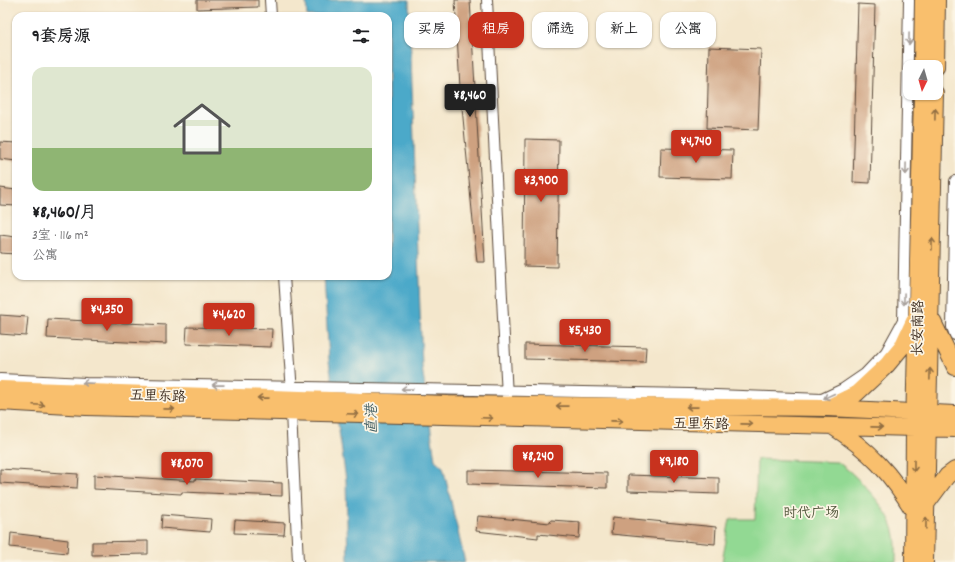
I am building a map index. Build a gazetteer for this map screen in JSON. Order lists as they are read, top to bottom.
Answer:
{
  "streets": {
    "main road": ["长安南路", "五里东路"]
  },
  "crossings": [
    ["长安南路", "五里东路"]
  ],
  "water": ["直港"],
  "parks": ["时代广场"],
  "north": "bottom",
  "page": {
    "chip": [
      "买房",
      "租房",
      "筛选",
      "新上",
      "公寓"
    ],
    "heading": "9套房源",
    "list": [
      {
        "name": "¥8,460/月",
        "note": "3室 · 116 m² · 公寓"
      }
    ],
    "price": [
      "¥8,460",
      "¥4,740",
      "¥3,900",
      "¥4,350",
      "¥4,620",
      "¥5,430",
      "¥8,240",
      "¥9,180",
      "¥8,070"
    ]
  }
}
